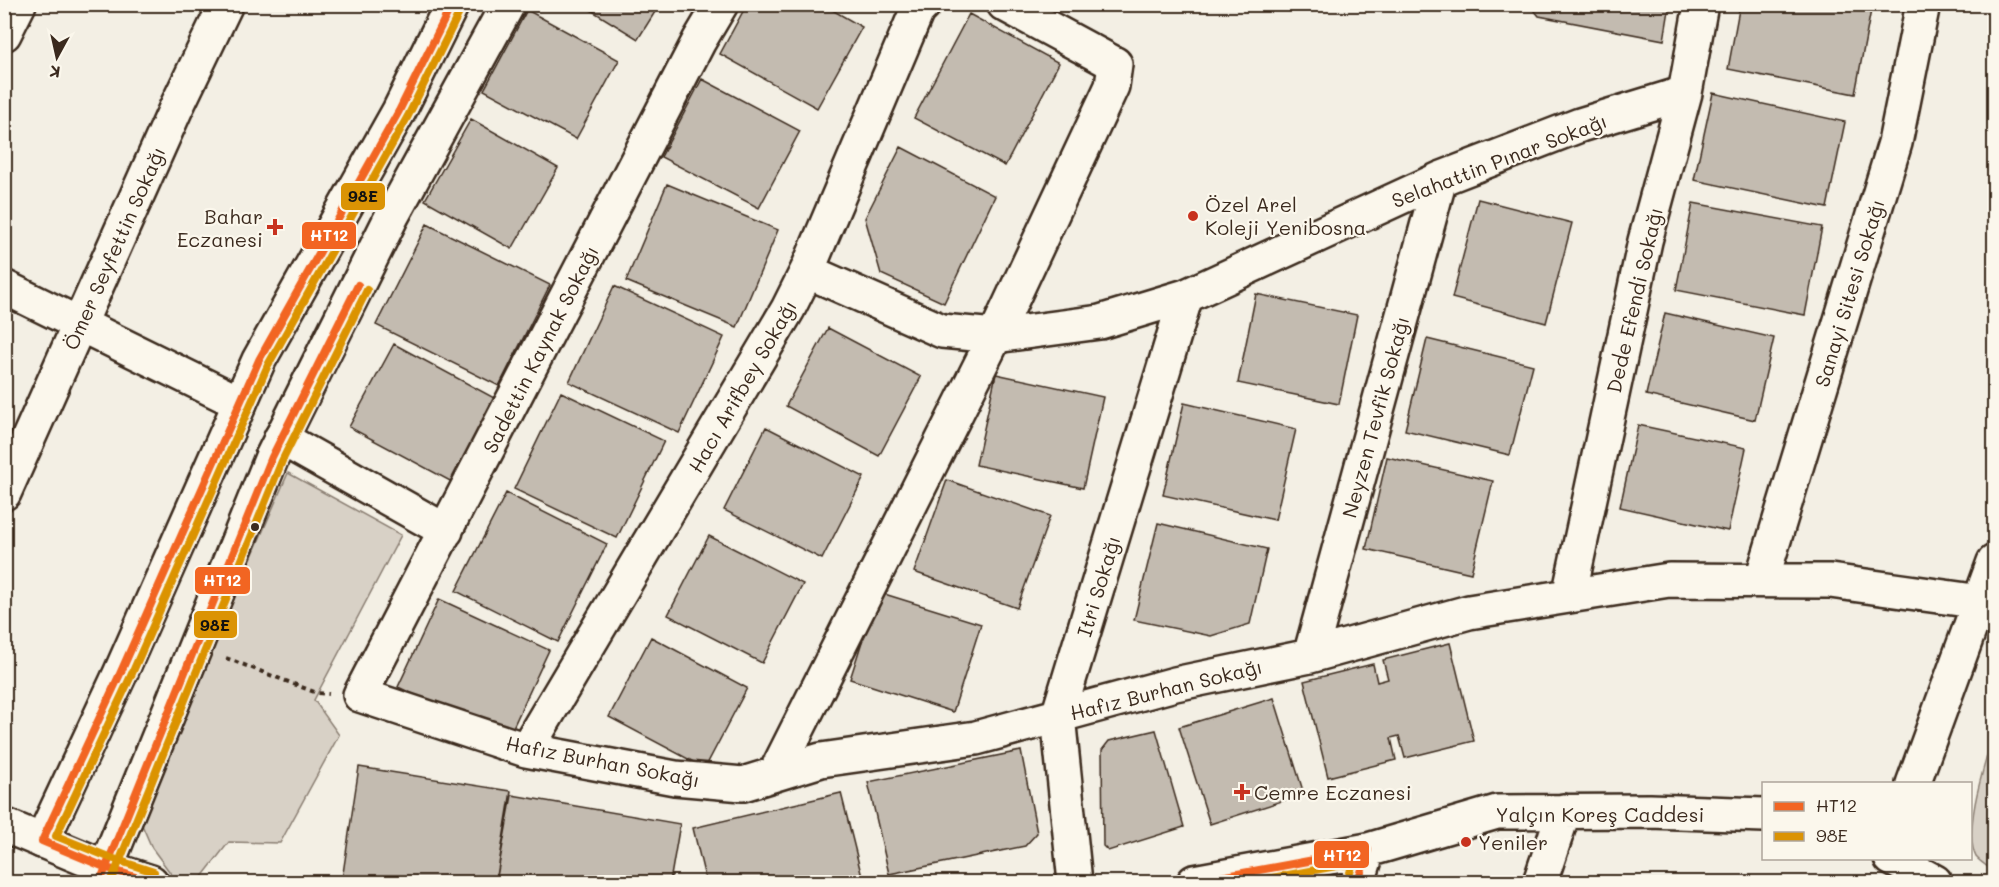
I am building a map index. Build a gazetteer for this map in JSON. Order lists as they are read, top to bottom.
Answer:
{
  "streets": {
    "street": [
      "Selahattin Pınar Sokağı",
      "Ömer Seyfettin Sokağı",
      "Sanayi Sitesi Sokağı",
      "Dede Efendi Sokağı",
      "Sadettin Kaynak Sokağı",
      "Hacı Arifbey Sokağı",
      "Neyzen Tevfik Sokağı",
      "Itri Sokağı",
      "Hafız Burhan Sokağı",
      "Yalçın Koreş Caddesi"
    ]
  },
  "crossings": [
    ["Selahattin Pınar Sokağı", "Dede Efendi Sokağı"],
    ["Selahattin Pınar Sokağı", "Hacı Arifbey Sokağı"],
    ["Selahattin Pınar Sokağı", "Neyzen Tevfik Sokağı"],
    ["Selahattin Pınar Sokağı", "Itri Sokağı"],
    ["Sanayi Sitesi Sokağı", "Hafız Burhan Sokağı"],
    ["Dede Efendi Sokağı", "Hafız Burhan Sokağı"],
    ["Sadettin Kaynak Sokağı", "Hafız Burhan Sokağı"],
    ["Hacı Arifbey Sokağı", "Hafız Burhan Sokağı"],
    ["Neyzen Tevfik Sokağı", "Hafız Burhan Sokağı"],
    ["Itri Sokağı", "Hafız Burhan Sokağı"]
  ],
  "places": {
    "other": ["Özel Arel Koleji Yenibosna", "Yeniler"],
    "health": ["Bahar Eczanesi", "Cemre Eczanesi"]
  },
  "lines": ["transit line HT12", "transit line 98E"],
  "legend": ["HT12", "98E"],
  "north": "bottom"
}
